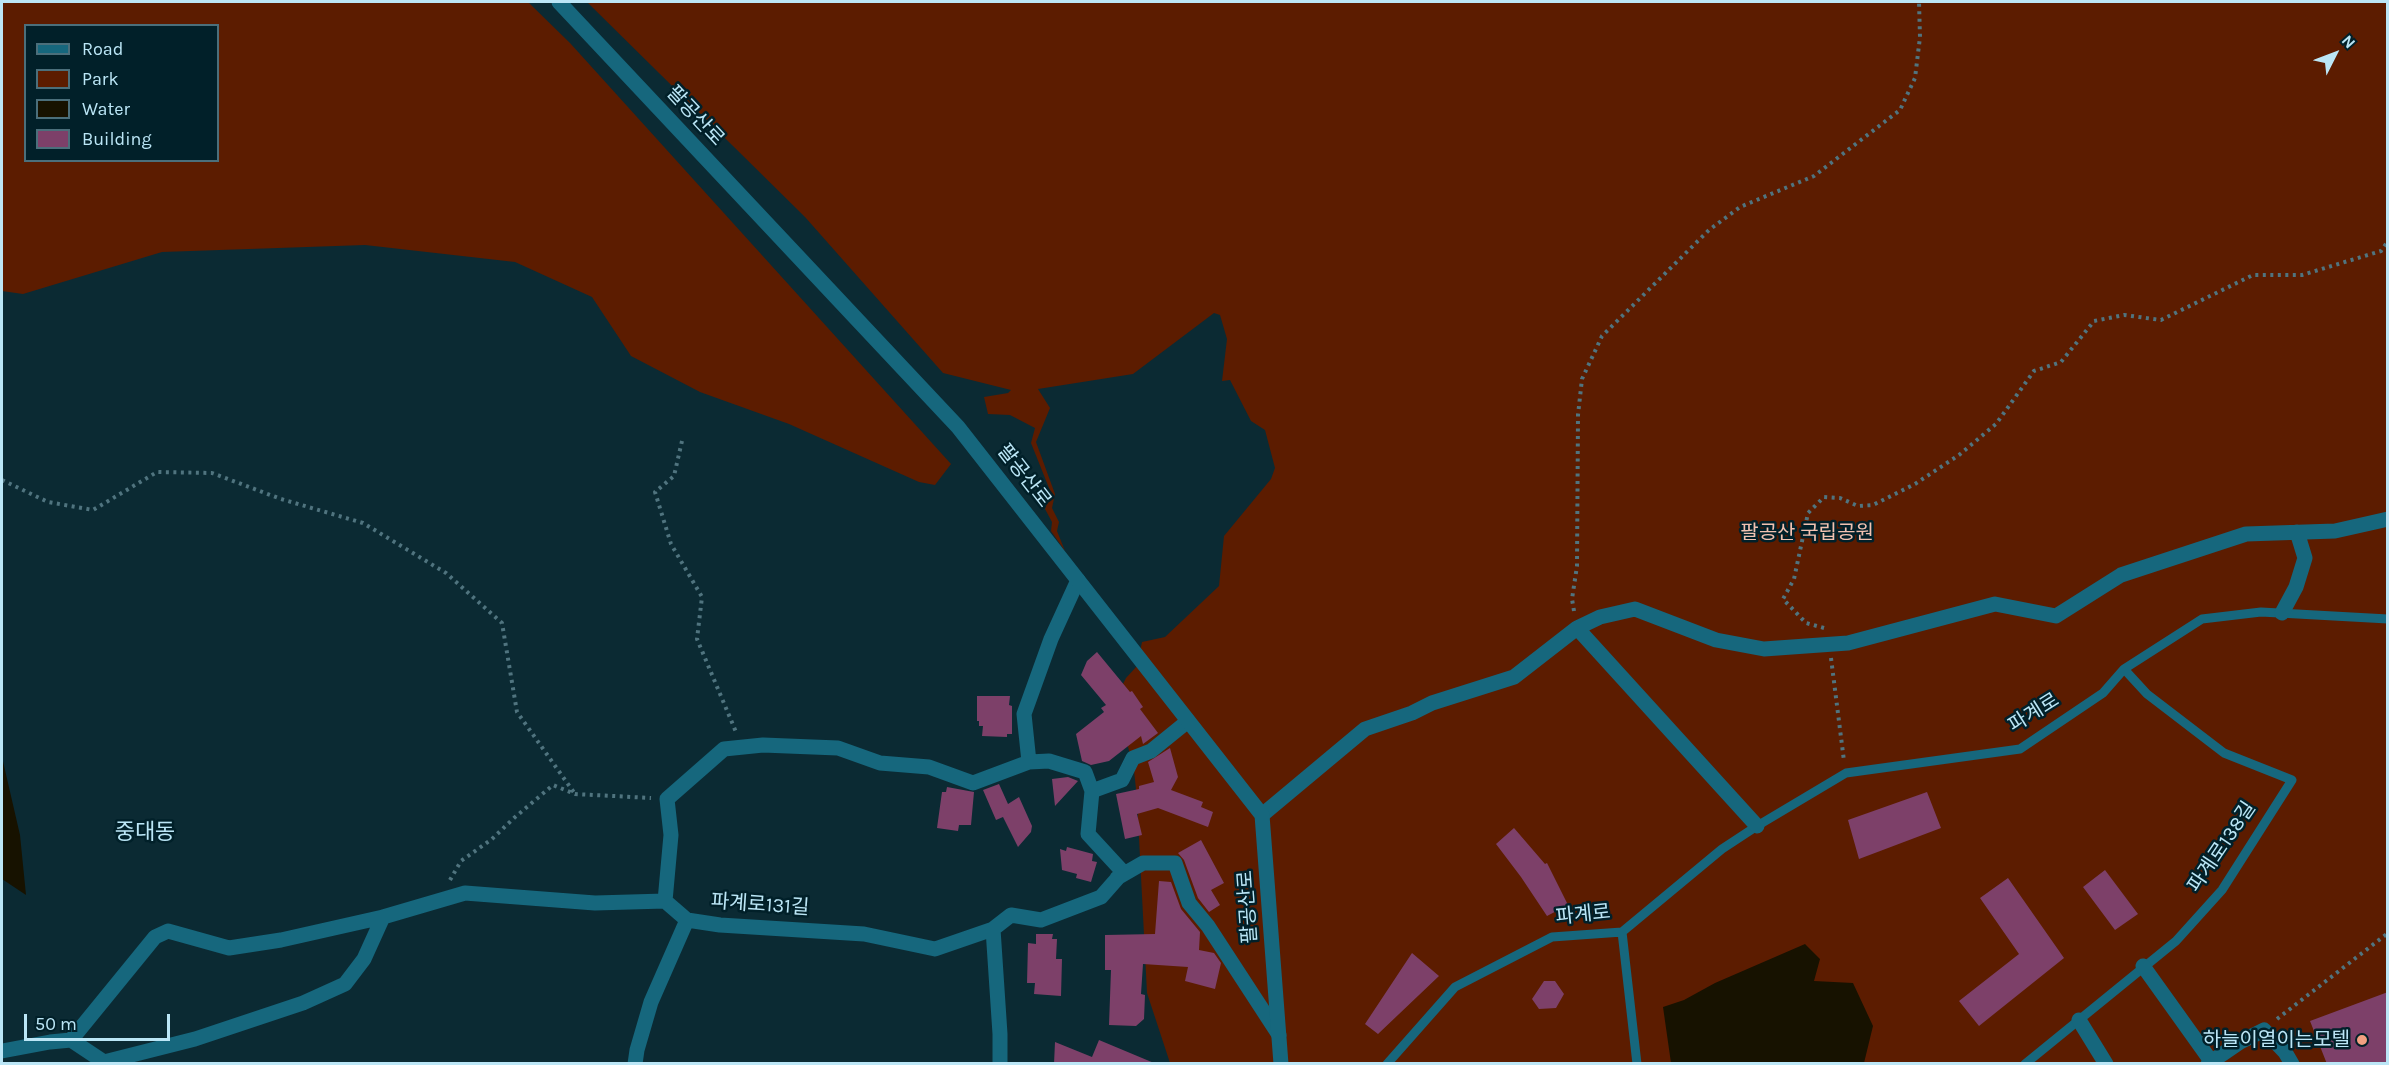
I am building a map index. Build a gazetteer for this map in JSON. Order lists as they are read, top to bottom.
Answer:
{
  "streets": {
    "street": ["팔공산로", "파계로131길"],
    "lane": ["파계로", "파계로138길"]
  },
  "crossings": [
    ["팔공산로", "파계로131길"],
    ["파계로", "파계로138길"]
  ],
  "districts": ["중대동"],
  "parks": ["팔공산 국립공원"],
  "places": ["하늘이열이는모텔"],
  "legend": [
    "Road",
    "Park",
    "Water",
    "Building"
  ],
  "scale_bar": "50 m",
  "north": "top right"
}
